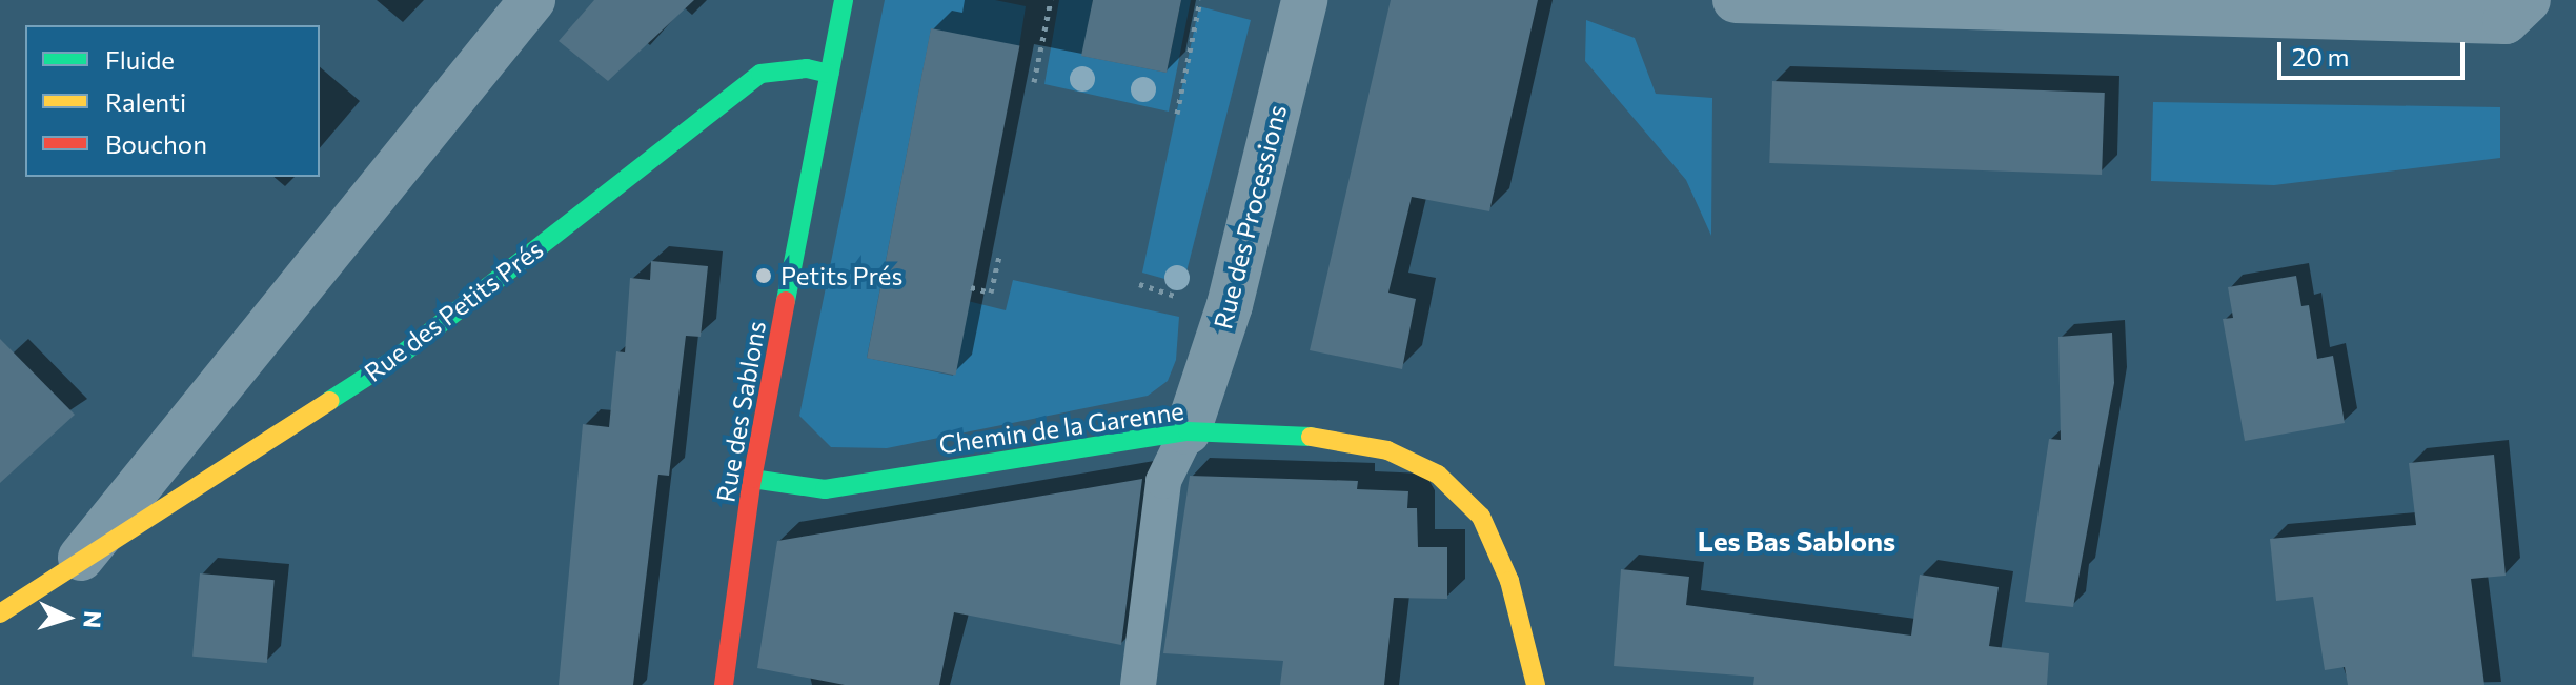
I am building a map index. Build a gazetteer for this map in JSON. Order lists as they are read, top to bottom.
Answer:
{
  "streets": {
    "street": [
      "Rue des Processions",
      "Rue des Petits Prés",
      "Rue des Sablons",
      "Chemin de la Garenne"
    ]
  },
  "crossings": [
    ["Rue des Processions", "Chemin de la Garenne"],
    ["Rue des Petits Prés", "Rue des Sablons"],
    ["Rue des Sablons", "Chemin de la Garenne"]
  ],
  "districts": ["Les Bas Sablons"],
  "places": ["Petits Prés"],
  "legend": ["Fluide", "Ralenti", "Bouchon"],
  "scale_bar": "20 m",
  "north": "right"
}
